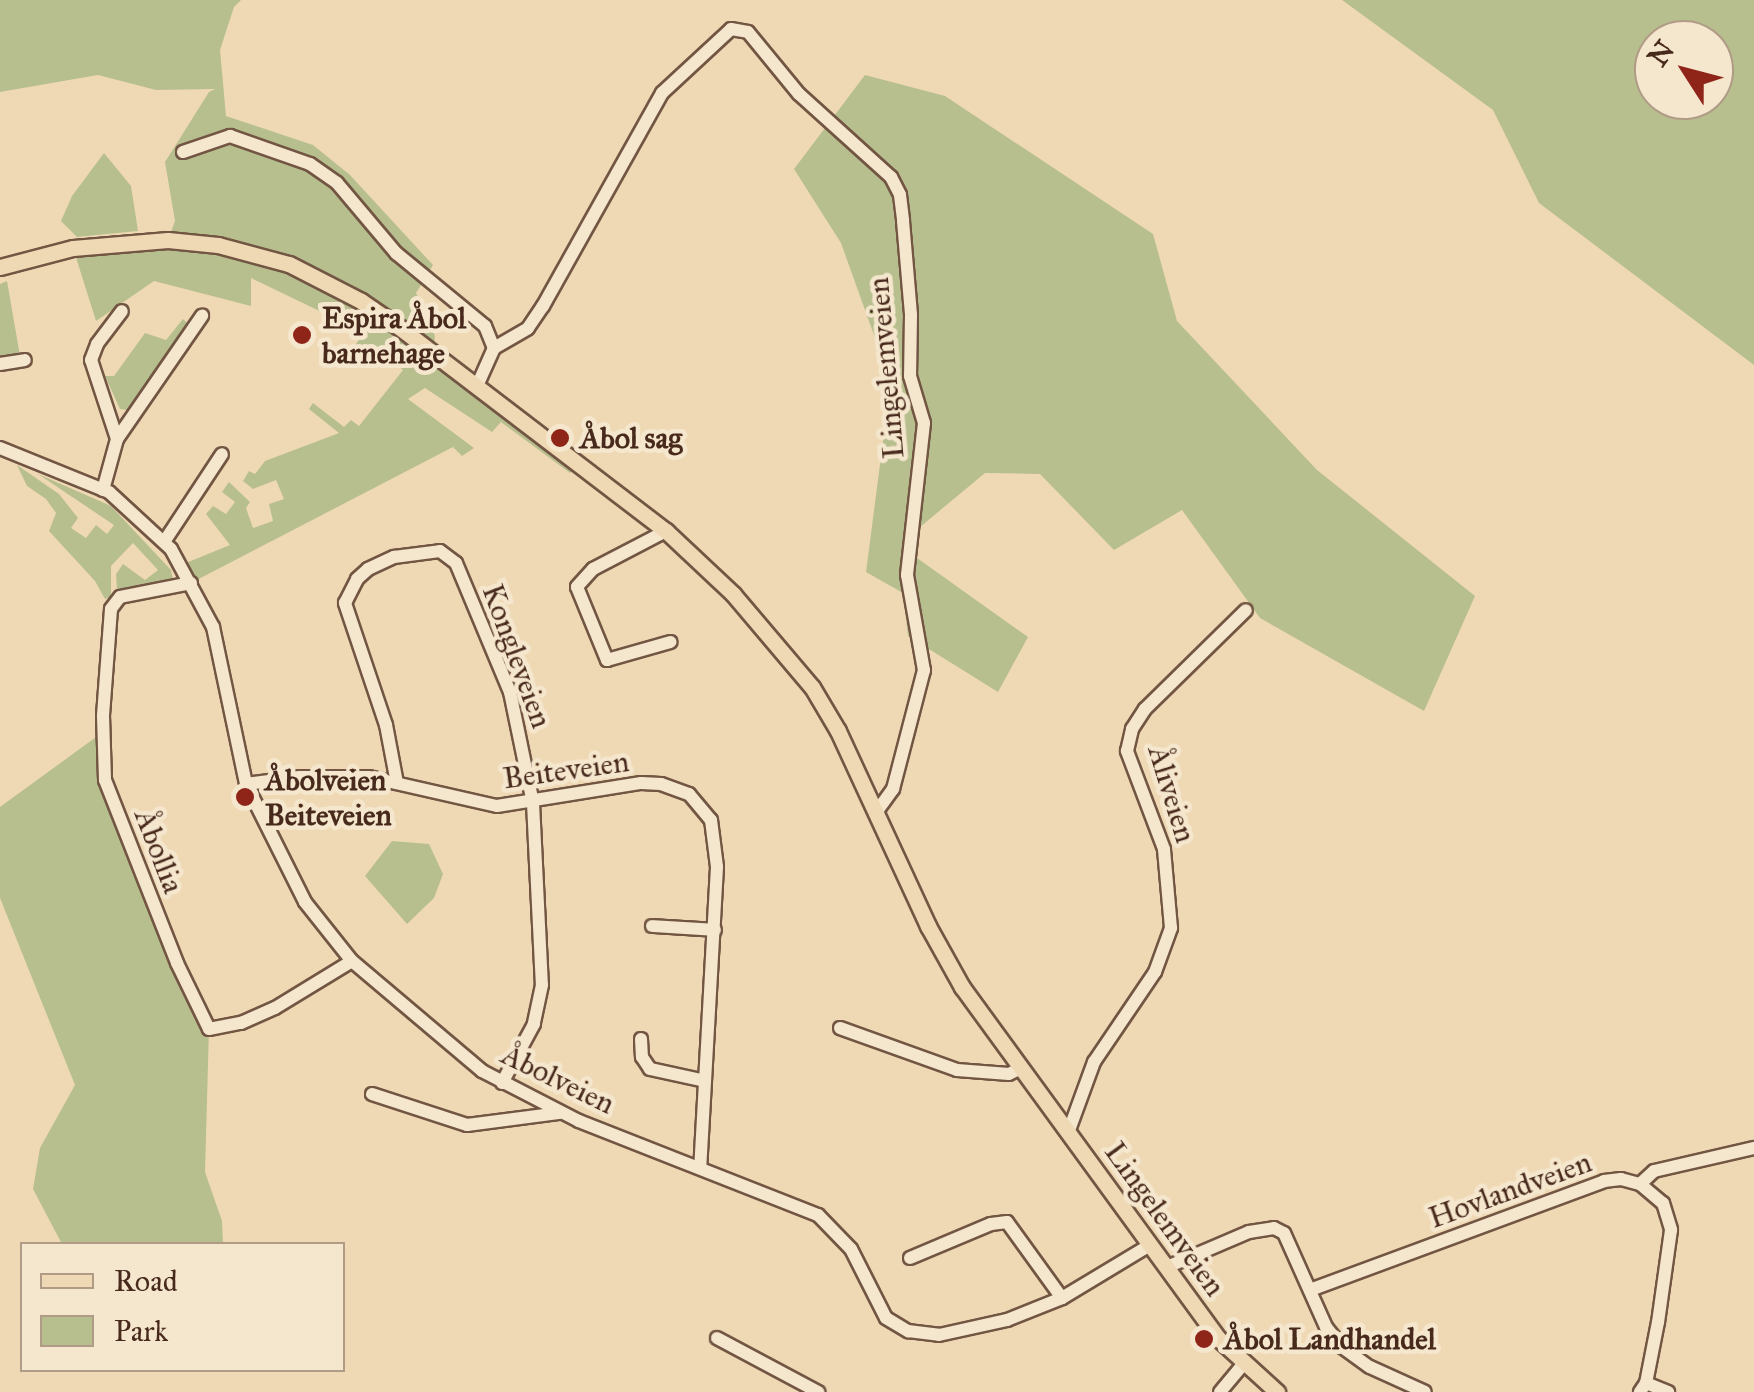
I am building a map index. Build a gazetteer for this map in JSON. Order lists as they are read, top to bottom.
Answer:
{
  "streets": {
    "main road": ["Lingelemveien"],
    "street": [
      "Kongleveien",
      "Beiteveien",
      "Åliveien",
      "Åbollia",
      "Åbolveien",
      "Hovlandveien"
    ]
  },
  "crossings": [
    ["Lingelemveien", "Åliveien"],
    ["Lingelemveien", "Åbolveien"],
    ["Kongleveien", "Beiteveien"],
    ["Kongleveien", "Åbolveien"],
    ["Beiteveien", "Åbolveien"],
    ["Åbollia", "Åbolveien"]
  ],
  "places": [
    "Espira Åbol barnehage",
    "Åbol sag",
    "Åbolveien Beiteveien",
    "Åbol Landhandel"
  ],
  "legend": ["Road", "Park"],
  "north": "top left"
}
